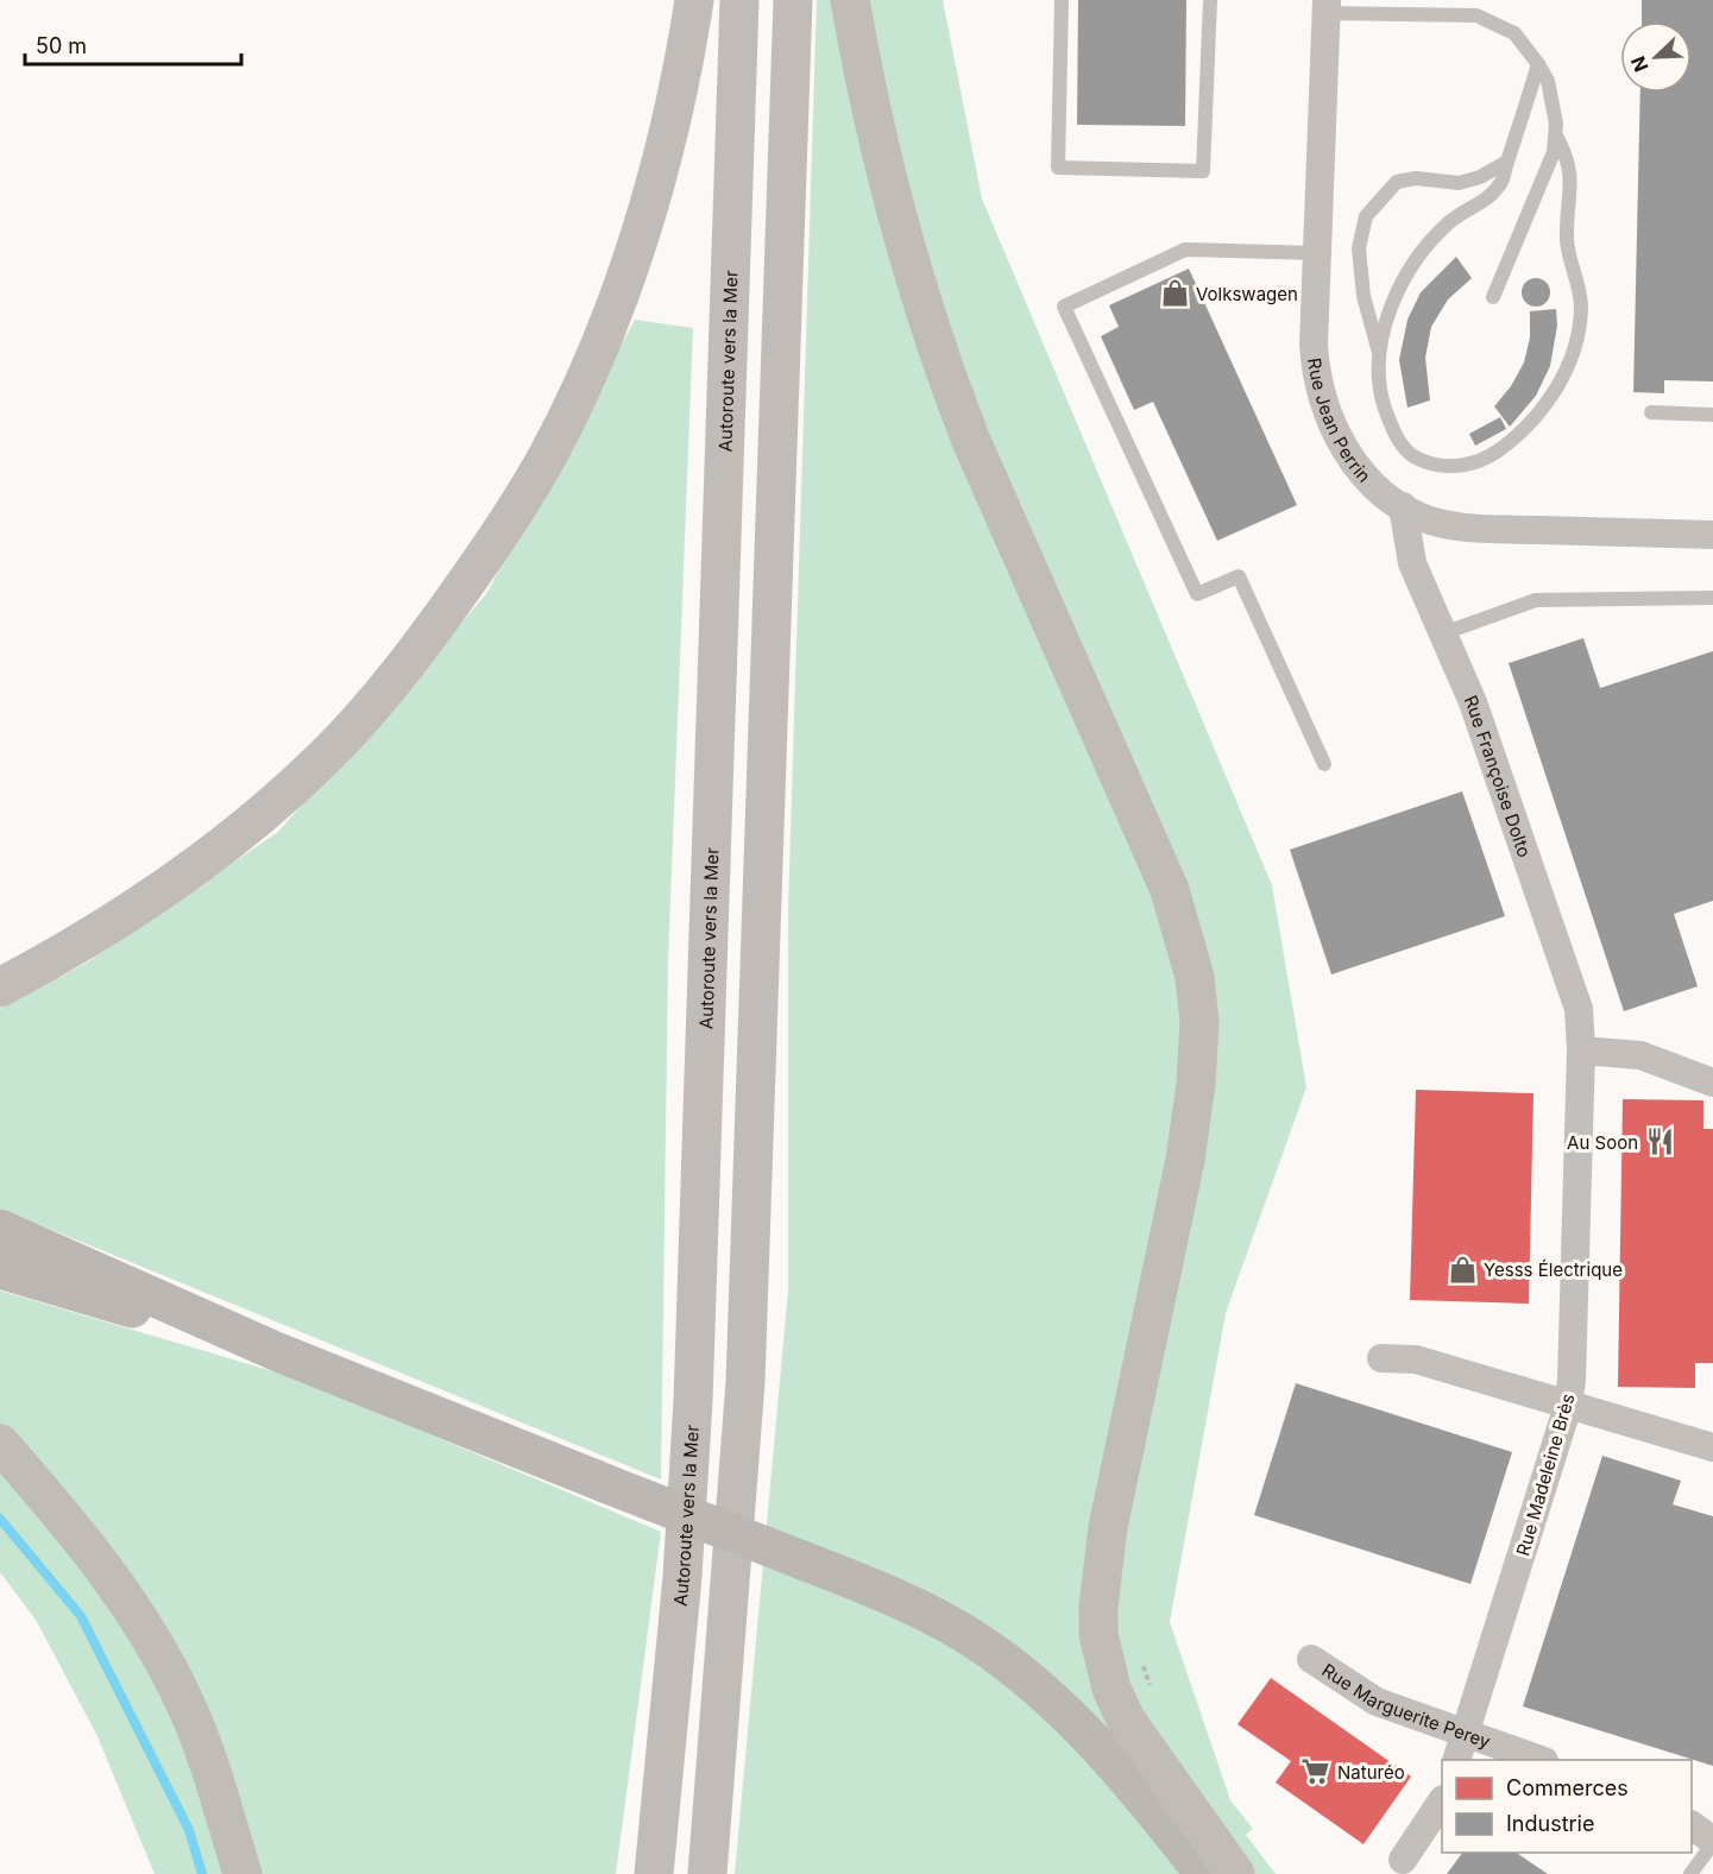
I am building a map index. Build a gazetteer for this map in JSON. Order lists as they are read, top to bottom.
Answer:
{
  "streets": {
    "highway": ["Autoroute vers la Mer"],
    "street": [
      "Rue Jean Perrin",
      "Rue Françoise Dolto",
      "Rue Madeleine Brès",
      "Rue Marguerite Perey"
    ]
  },
  "crossings": [
    ["Rue Jean Perrin", "Rue Françoise Dolto"],
    ["Rue Françoise Dolto", "Rue Madeleine Brès"],
    ["Rue Madeleine Brès", "Rue Marguerite Perey"]
  ],
  "places": {
    "shop": ["Volkswagen", "Yesss Électrique"],
    "restaurant": ["Au Soon"],
    "supermarket": ["Naturéo"]
  },
  "legend": ["Commerces", "Industrie"],
  "scale_bar": "50 m",
  "north": "bottom left"
}
